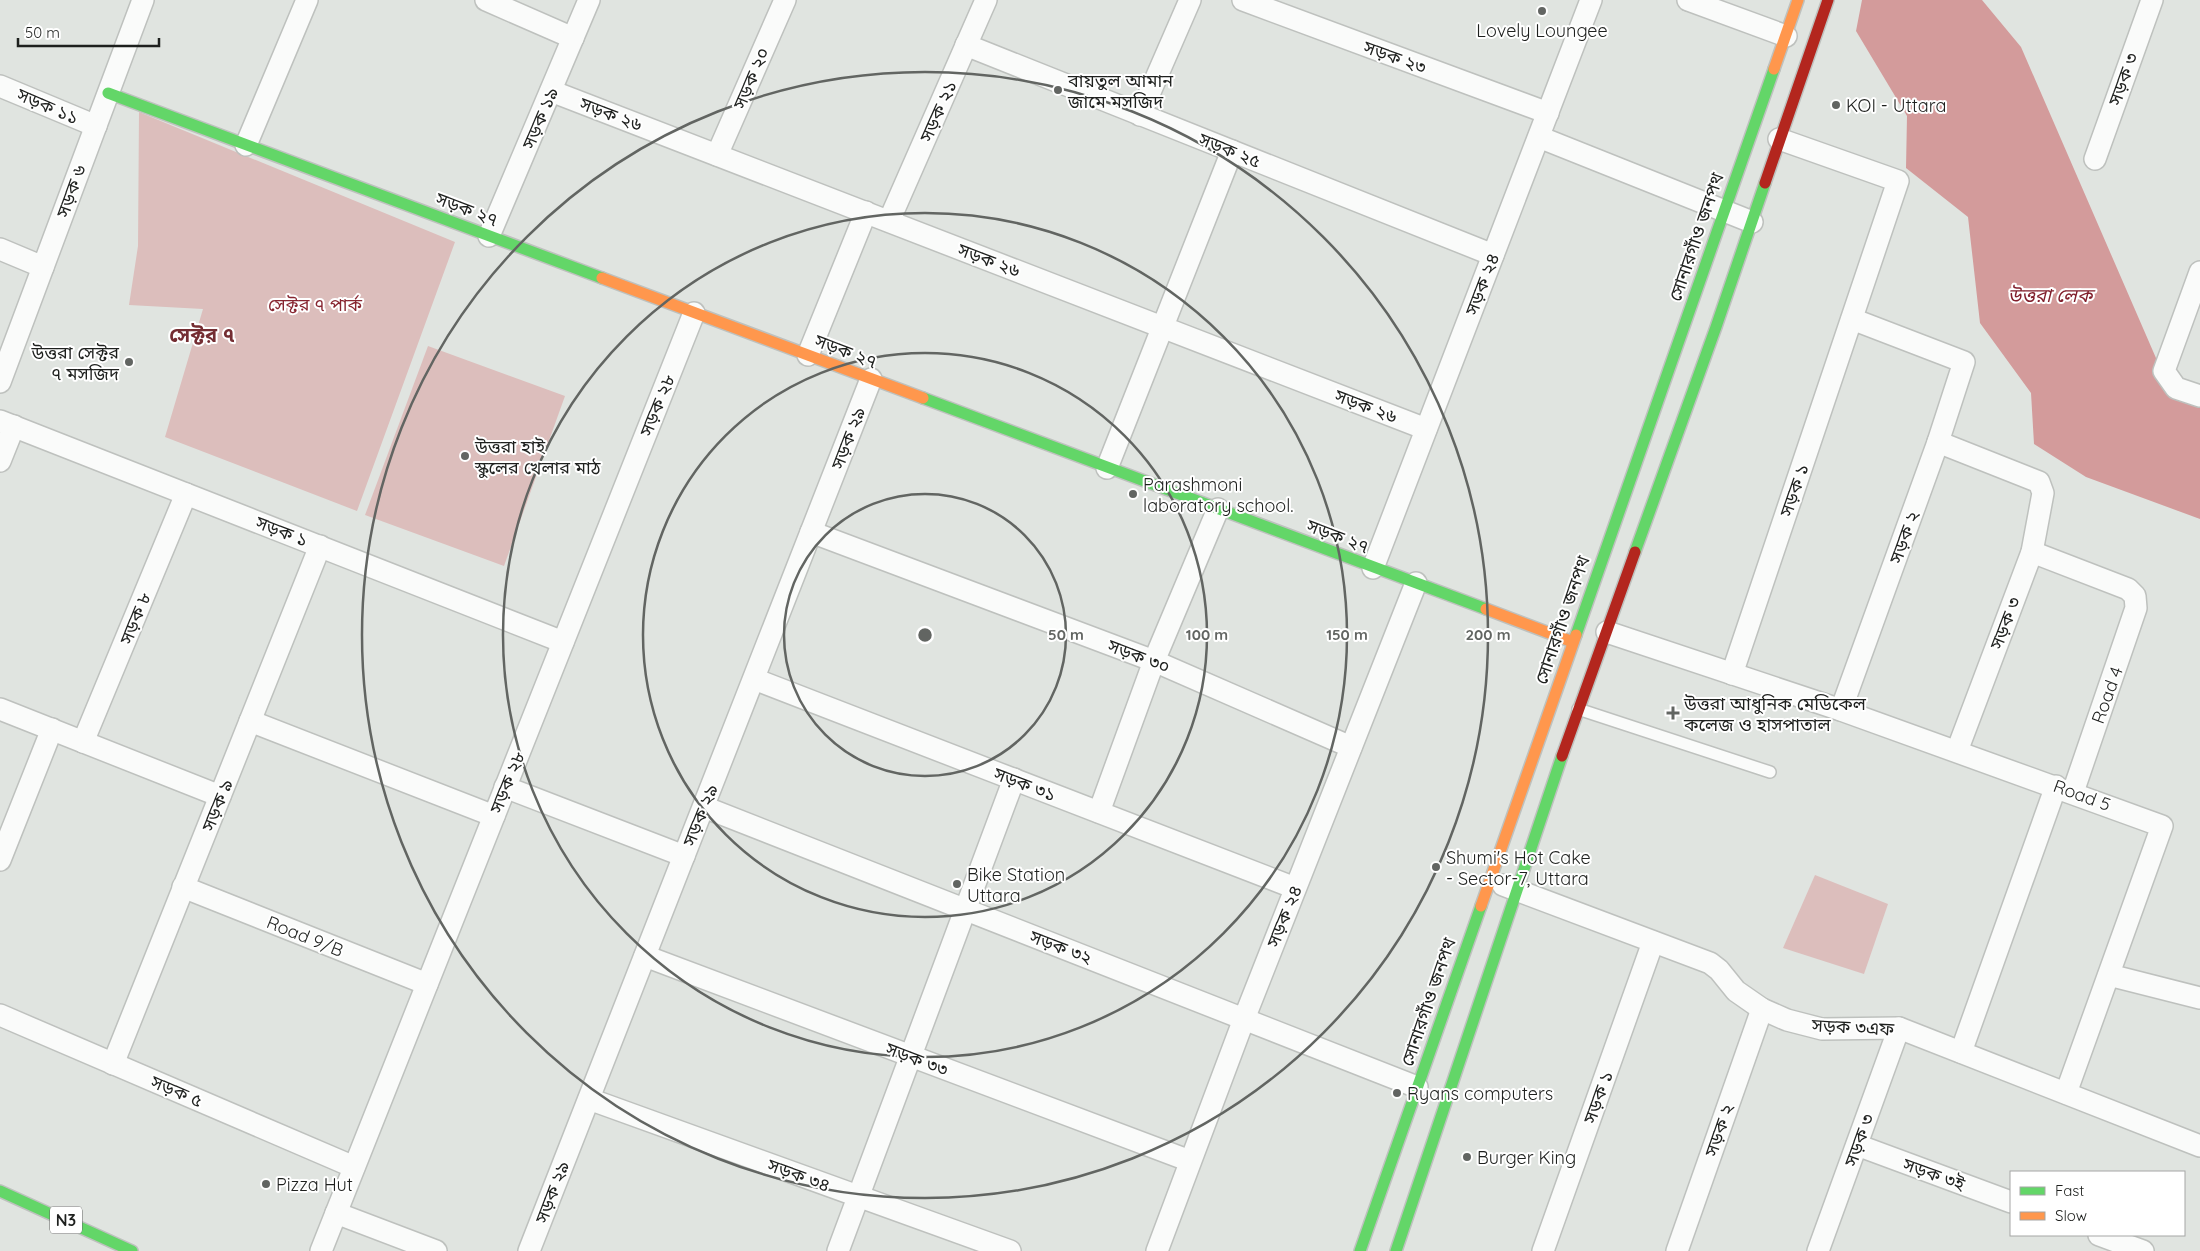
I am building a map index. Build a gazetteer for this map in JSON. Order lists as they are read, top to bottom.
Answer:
{
  "streets": {
    "main road": ["সড়ক ২৭", "সোনারগাঁও জনপথ", "N3"],
    "street": [
      "সড়ক ২৩",
      "সড়ক ২০",
      "সড়ক ৩",
      "সড়ক ১১",
      "সড়ক ২১",
      "সড়ক ২৬",
      "সড়ক ১৯",
      "সড়ক ২৫",
      "সড়ক ৬",
      "সড়ক ২৪",
      "সড়ক ২৮",
      "সড়ক ২৯",
      "সড়ক ১",
      "সড়ক ২",
      "সড়ক ৮",
      "সড়ক ৩০",
      "Road 4",
      "সড়ক ৩১",
      "Road 5",
      "সড়ক ৯",
      "Road 9/B",
      "সড়ক ৩২",
      "সড়ক ৩এফ",
      "সড়ক ৩৩",
      "সড়ক ৫",
      "সড়ক ৩ই",
      "সড়ক ৩৪"
    ]
  },
  "crossings": [
    ["সড়ক ২৩", "সড়ক ২৪"],
    ["সড়ক ২০", "সড়ক ২৬"],
    ["সড়ক ৩", "সড়ক ২"],
    ["সড়ক ৩", "Road 4"],
    ["সড়ক ৩", "Road 5"],
    ["সড়ক ৩", "সড়ক ৩এফ"],
    ["সড়ক ৩", "সড়ক ৩ই"],
    ["সড়ক ১১", "সড়ক ৬"],
    ["সড়ক ২১", "সড়ক ২৬"],
    ["সড়ক ২১", "সড়ক ২৫"],
    ["সড়ক ২৬", "সড়ক ১৯"],
    ["সড়ক ২৬", "সড়ক ২৪"],
    ["সড়ক ১৯", "সড়ক ২৭"],
    ["সড়ক ২৫", "সড়ক ২৪"],
    ["সড়ক ৬", "সড়ক ২৭"],
    ["সড়ক ২৭", "সোনারগাঁও জনপথ"],
    ["সড়ক ২৭", "সড়ক ২৪"],
    ["সড়ক ২৭", "সড়ক ২৮"],
    ["সড়ক ২৭", "সড়ক ২৯"],
    ["সোনারগাঁও জনপথ", "সড়ক ৩২"],
    ["সোনারগাঁও জনপথ", "সড়ক ৩এফ"],
    ["সড়ক ২৪", "সড়ক ৩০"],
    ["সড়ক ২৪", "সড়ক ৩১"],
    ["সড়ক ২৪", "সড়ক ৩২"],
    ["সড়ক ২৪", "সড়ক ৩৩"],
    ["সড়ক ২৮", "সড়ক ১"],
    ["সড়ক ২৮", "Road 9/B"],
    ["সড়ক ২৮", "সড়ক ৫"],
    ["সড়ক ২৯", "সড়ক ৩০"],
    ["সড়ক ২৯", "সড়ক ৩১"],
    ["সড়ক ২৯", "সড়ক ৩২"],
    ["সড়ক ২৯", "সড়ক ৩৩"],
    ["সড়ক ২৯", "সড়ক ৩৪"],
    ["সড়ক ১", "সড়ক ২"],
    ["সড়ক ১", "সড়ক ৮"],
    ["সড়ক ১", "Road 5"],
    ["সড়ক ১", "সড়ক ৯"],
    ["সড়ক ১", "সড়ক ৩এফ"],
    ["সড়ক ২", "Road 5"],
    ["সড়ক ২", "সড়ক ৩এফ"],
    ["Road 4", "Road 5"],
    ["Road 4", "সড়ক ৩এফ"],
    ["Road 5", "সড়ক ৩এফ"],
    ["সড়ক ৯", "Road 9/B"],
    ["সড়ক ৯", "সড়ক ৫"]
  ],
  "districts": ["সেক্টর ৭"],
  "water": ["উত্তরা লেক"],
  "parks": ["সেক্টর ৭ পার্ক"],
  "places": {
    "other": [
      "Lovely Loungee",
      "বায়তুল আমান জামে মসজিদ",
      "KOI - Uttara",
      "উত্তরা সেক্টর ৭ মসজিদ",
      "উত্তরা হাই স্কুলের খেলার মাঠ",
      "Parashmoni laboratory school.",
      "Shumi's Hot Cake - Sector-7, Uttara",
      "Bike Station Uttara",
      "Ryans computers",
      "Burger King",
      "Pizza Hut"
    ],
    "health": ["উত্তরা আধুনিক মেডিকেল কলেজ ও হাসপাতাল"]
  },
  "legend": ["Fast", "Slow"],
  "scale_bar": "50 m",
  "rings": [
    "50 m",
    "100 m",
    "150 m",
    "200 m"
  ]
}
